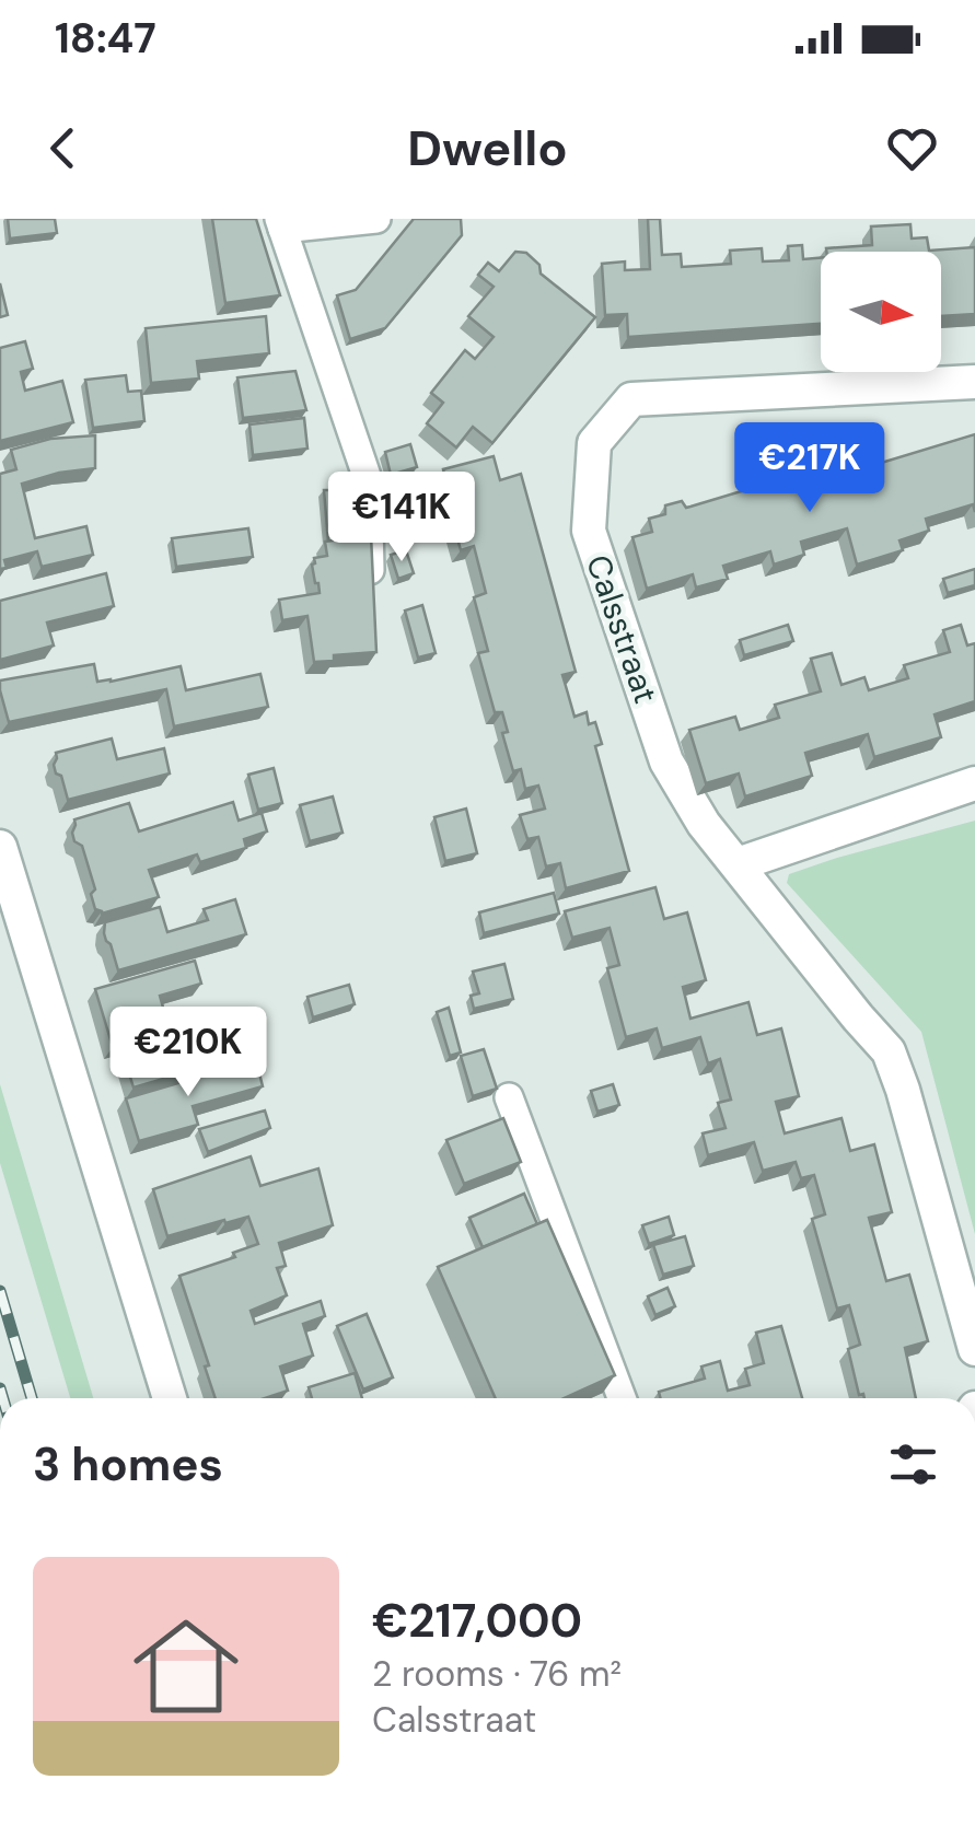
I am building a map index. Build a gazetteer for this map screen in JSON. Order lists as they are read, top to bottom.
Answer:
{
  "streets": {
    "street": ["Calsstraat"]
  },
  "north": "right",
  "page": {
    "status": "18:47",
    "header": "Dwello",
    "price": ["€217K", "€141K", "€210K"],
    "heading": "3 homes",
    "list": [
      {
        "name": "€217,000",
        "note": "2 rooms · 76 m² · Calsstraat"
      }
    ]
  }
}
